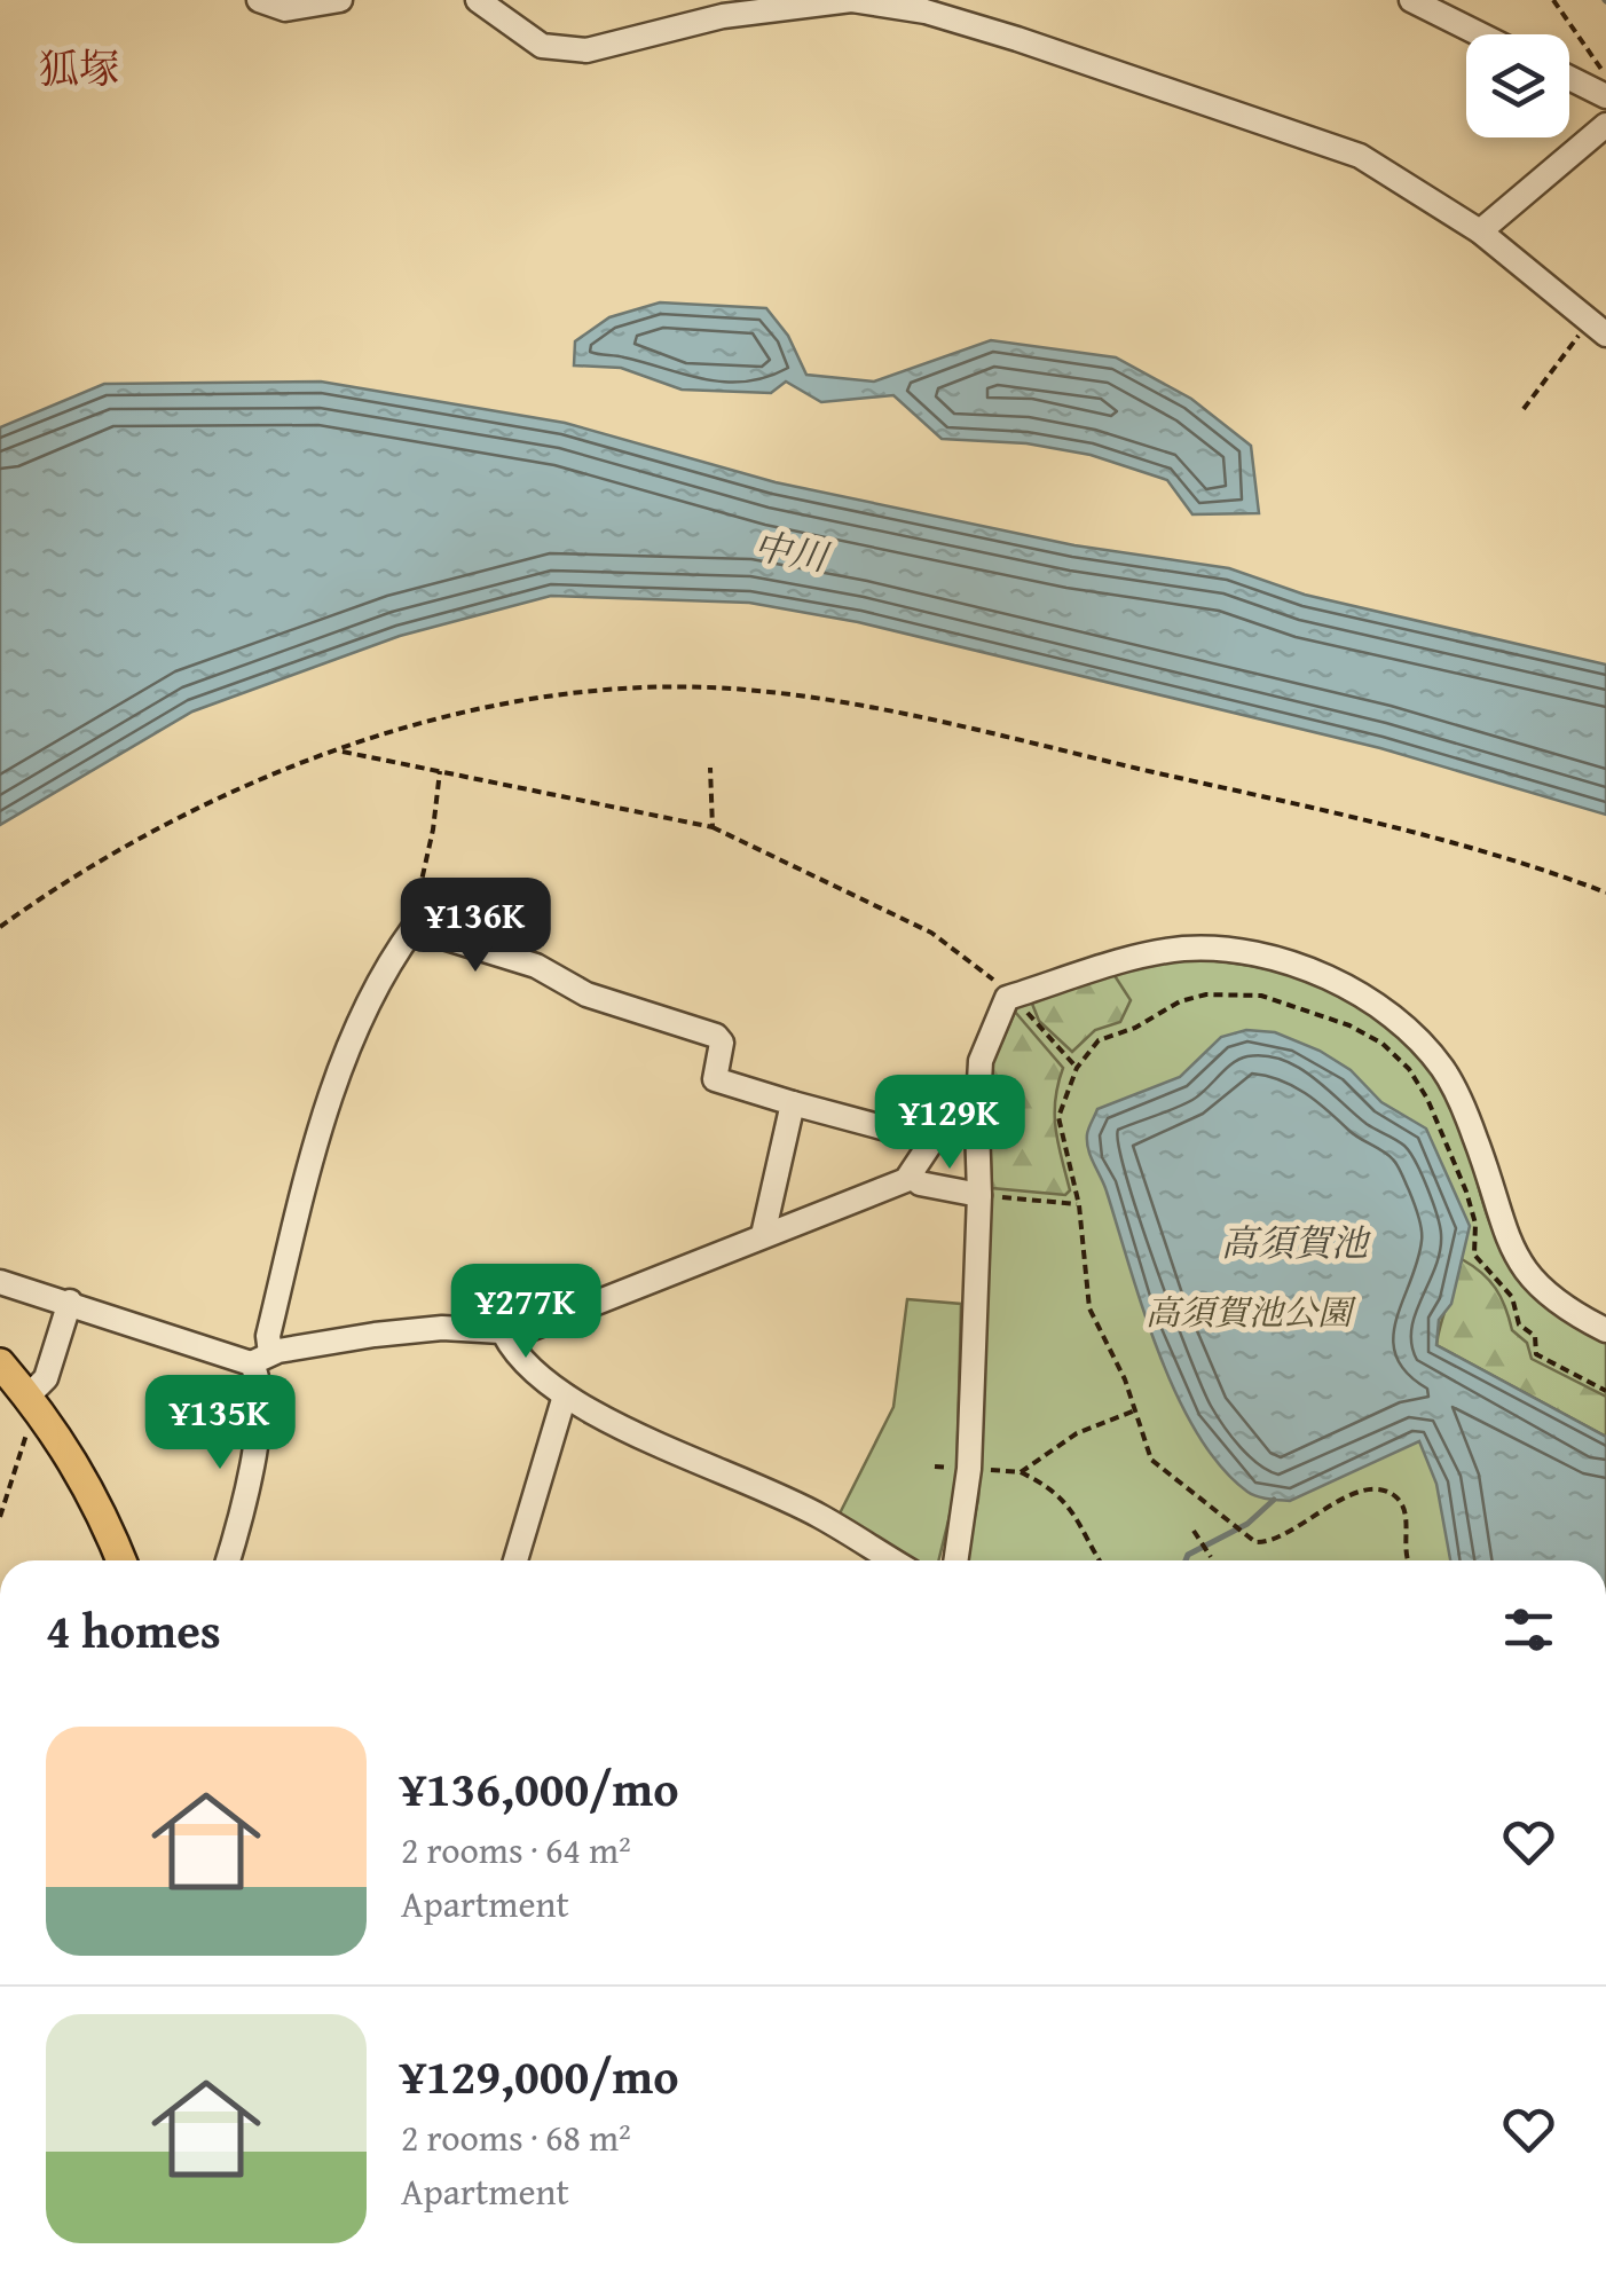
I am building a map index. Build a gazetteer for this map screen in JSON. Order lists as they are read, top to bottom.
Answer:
{
  "districts": ["狐塚"],
  "water": ["中川", "高須賀池"],
  "parks": ["高須賀池公園"],
  "page": {
    "price": [
      "¥136K",
      "¥129K",
      "¥277K",
      "¥135K"
    ],
    "heading": "4 homes",
    "list": [
      {
        "name": "¥136,000/mo",
        "note": "2 rooms · 64 m² · Apartment"
      },
      {
        "name": "¥129,000/mo",
        "note": "2 rooms · 68 m² · Apartment"
      }
    ]
  }
}
